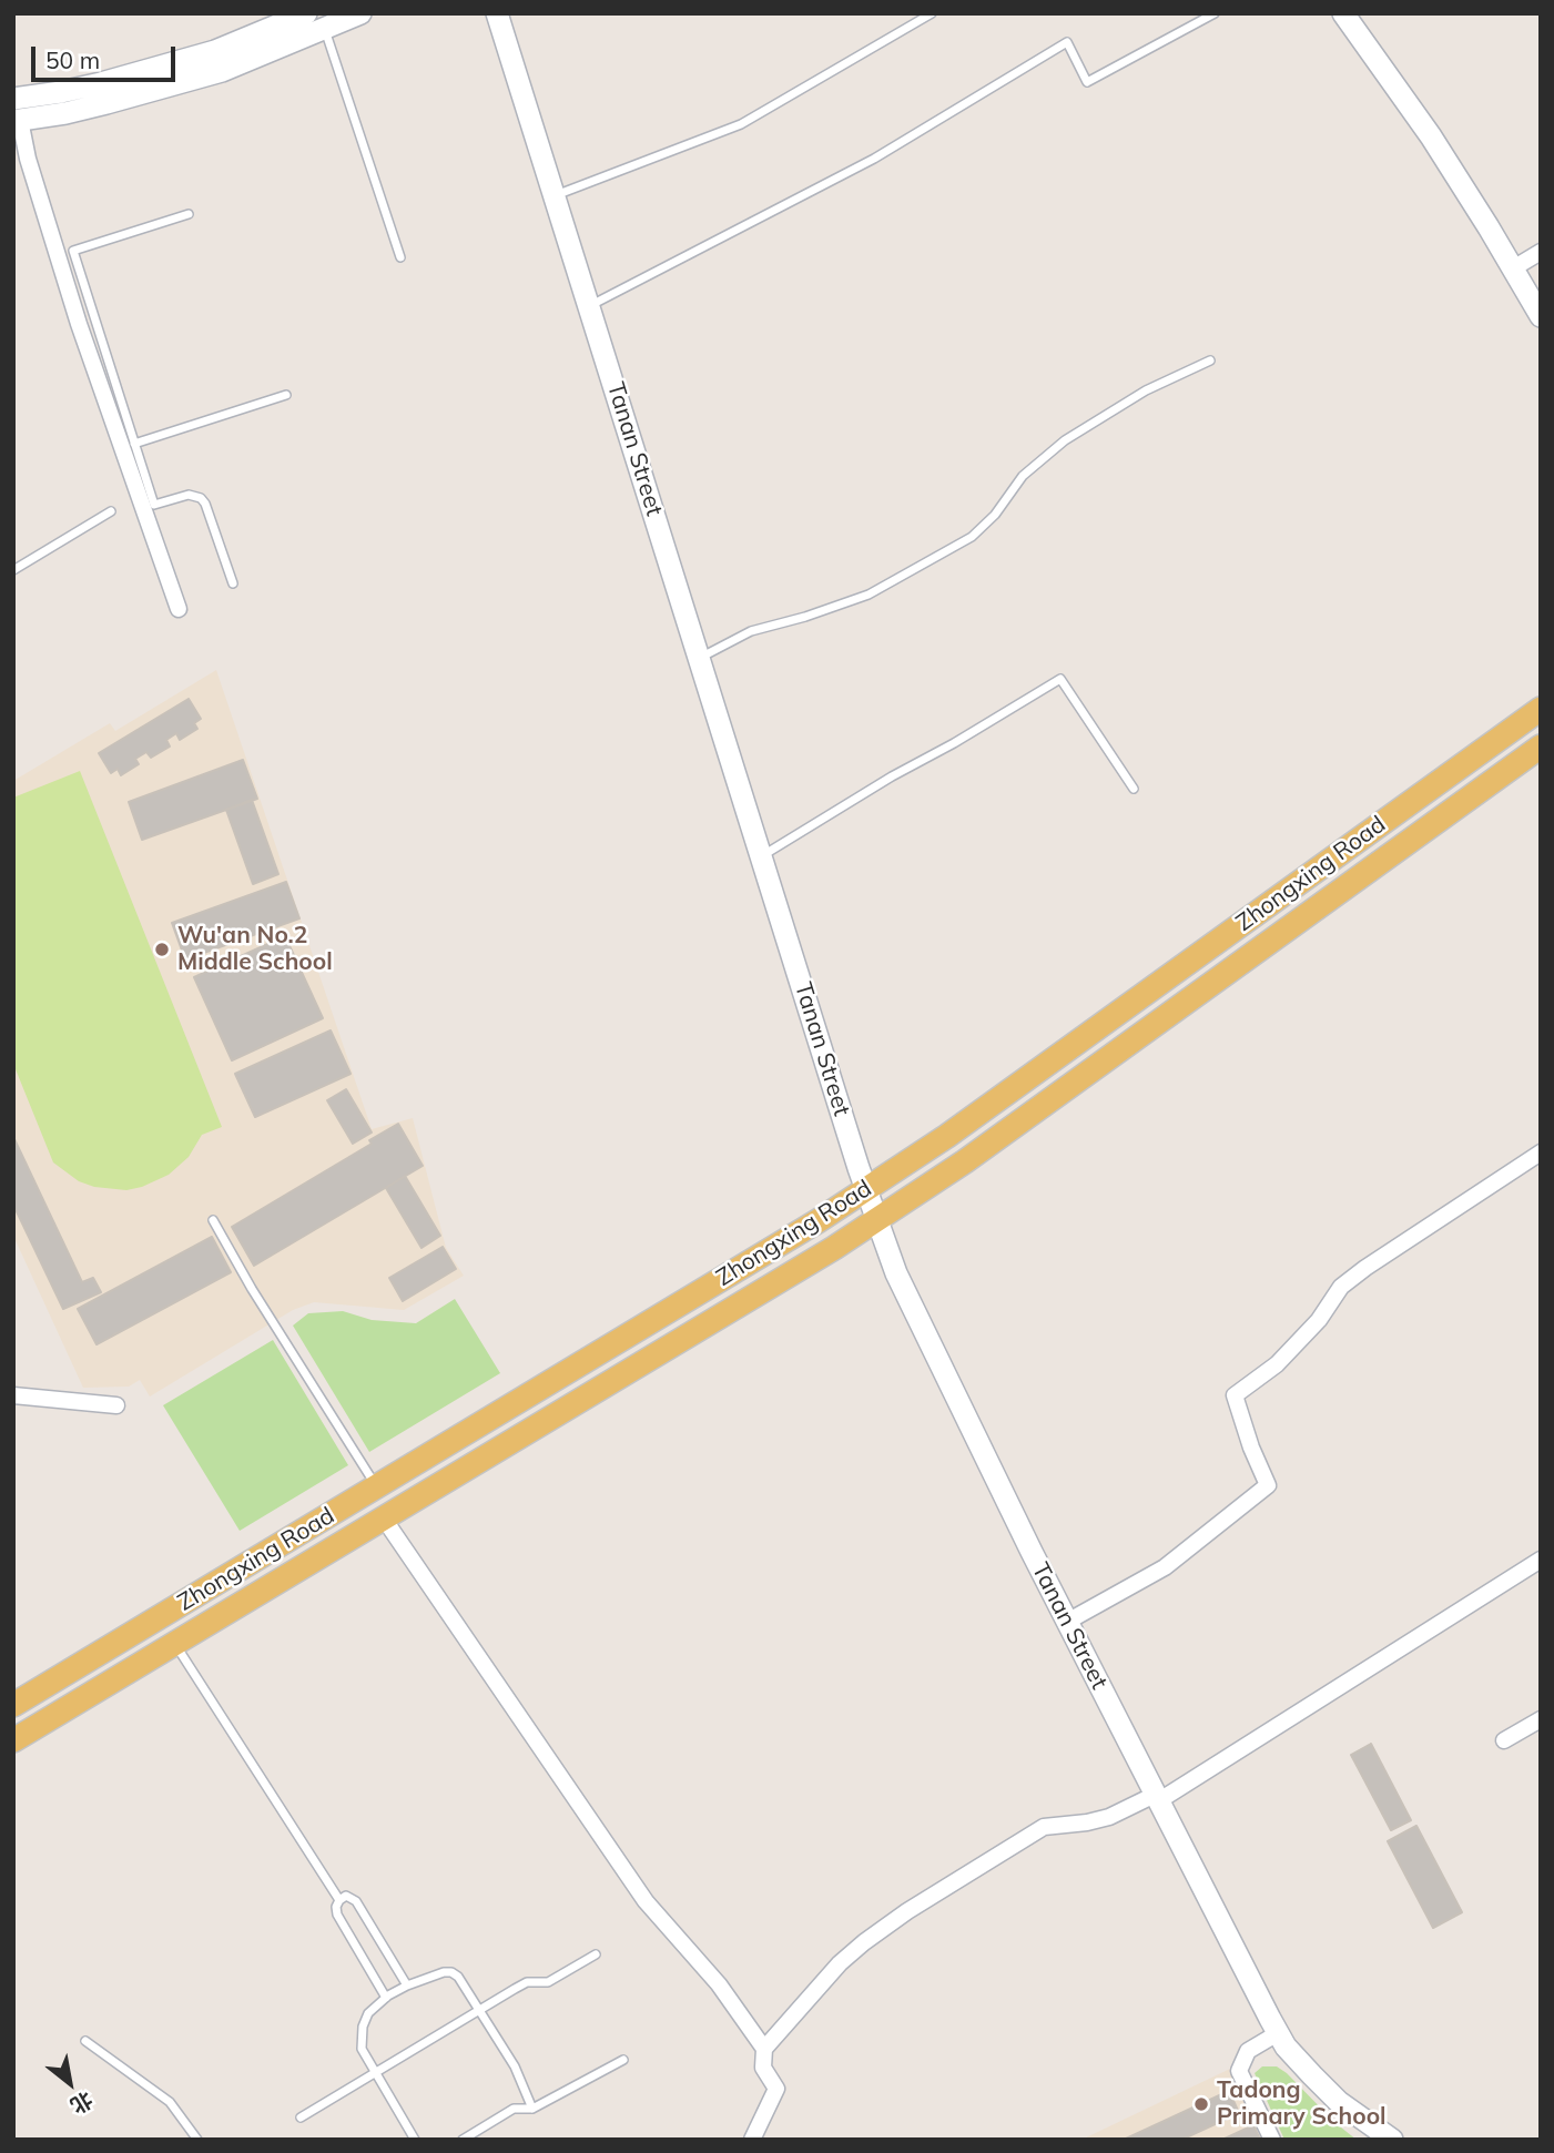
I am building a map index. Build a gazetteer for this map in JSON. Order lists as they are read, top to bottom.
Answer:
{
  "streets": {
    "main road": ["Zhongxing Road"],
    "street": ["Tanan Street"]
  },
  "crossings": [
    ["Tanan Street", "Zhongxing Road"]
  ],
  "places": ["Wu'an No.2 Middle School", "Tadong Primary School"],
  "scale_bar": "50 m",
  "north": "bottom right"
}
